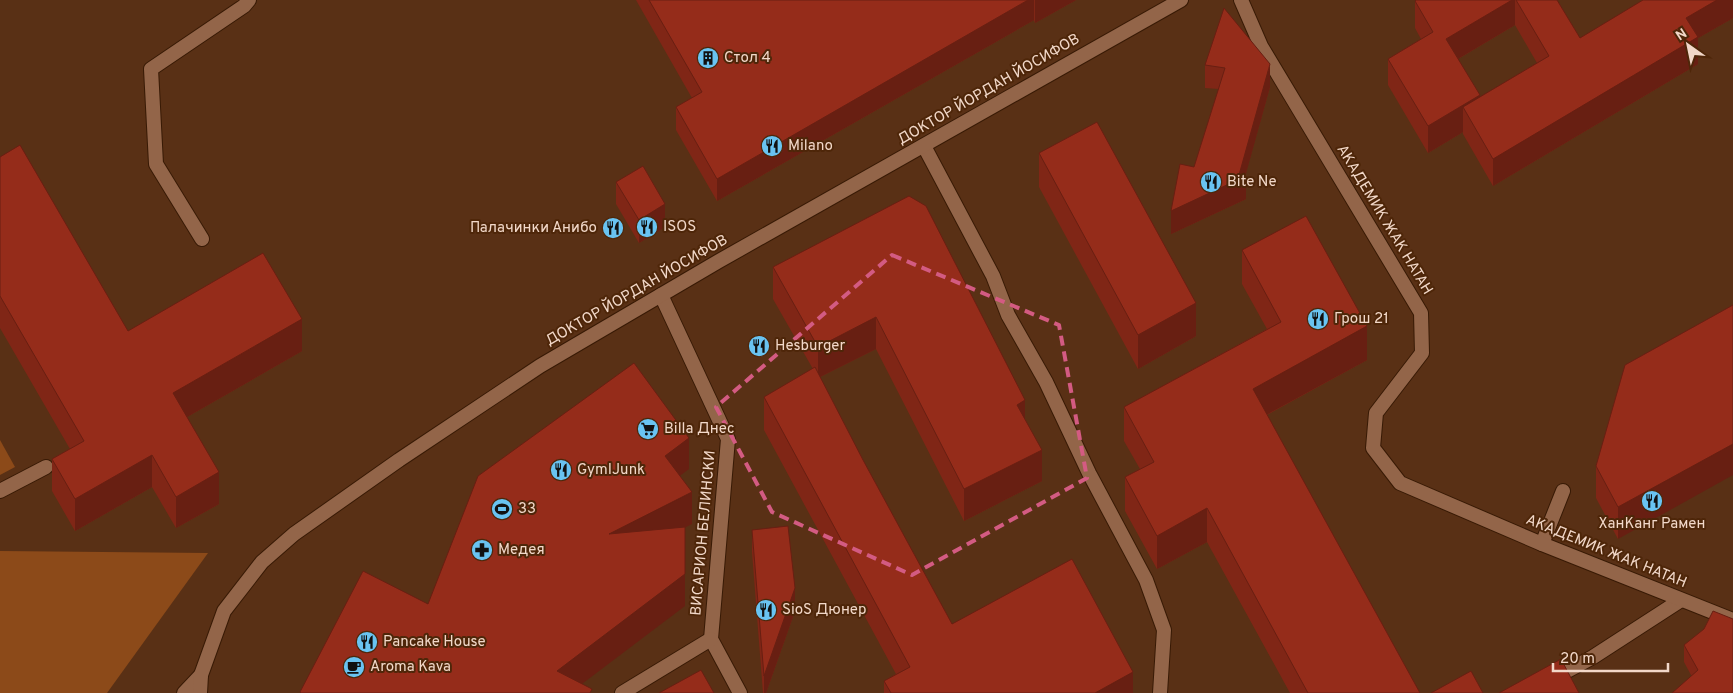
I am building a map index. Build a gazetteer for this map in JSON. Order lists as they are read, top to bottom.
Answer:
{
  "streets": {
    "street": ["ДОКТОР ЙОРДАН ЙОСИФОВ", "АКАДЕМИК ЖАК НАТАН", "ВИСАРИОН БЕЛИНСКИ"]
  },
  "crossings": [
    ["ДОКТОР ЙОРДАН ЙОСИФОВ", "ВИСАРИОН БЕЛИНСКИ"]
  ],
  "places": {
    "building": ["Стол 4"],
    "restaurant": [
      "Milano",
      "Bite Ne",
      "ISOS",
      "Палачинки Анибо",
      "Грош 21",
      "Hesburger",
      "GymIJunk",
      "ХанКанг Рамен",
      "SioS Дюнер",
      "Pancake House"
    ],
    "supermarket": ["Billa Днес"],
    "sports": ["33"],
    "pharmacy": ["Медея"],
    "cafe": ["Aroma Kava"]
  },
  "scale_bar": "20 m",
  "north": "top left"
}
